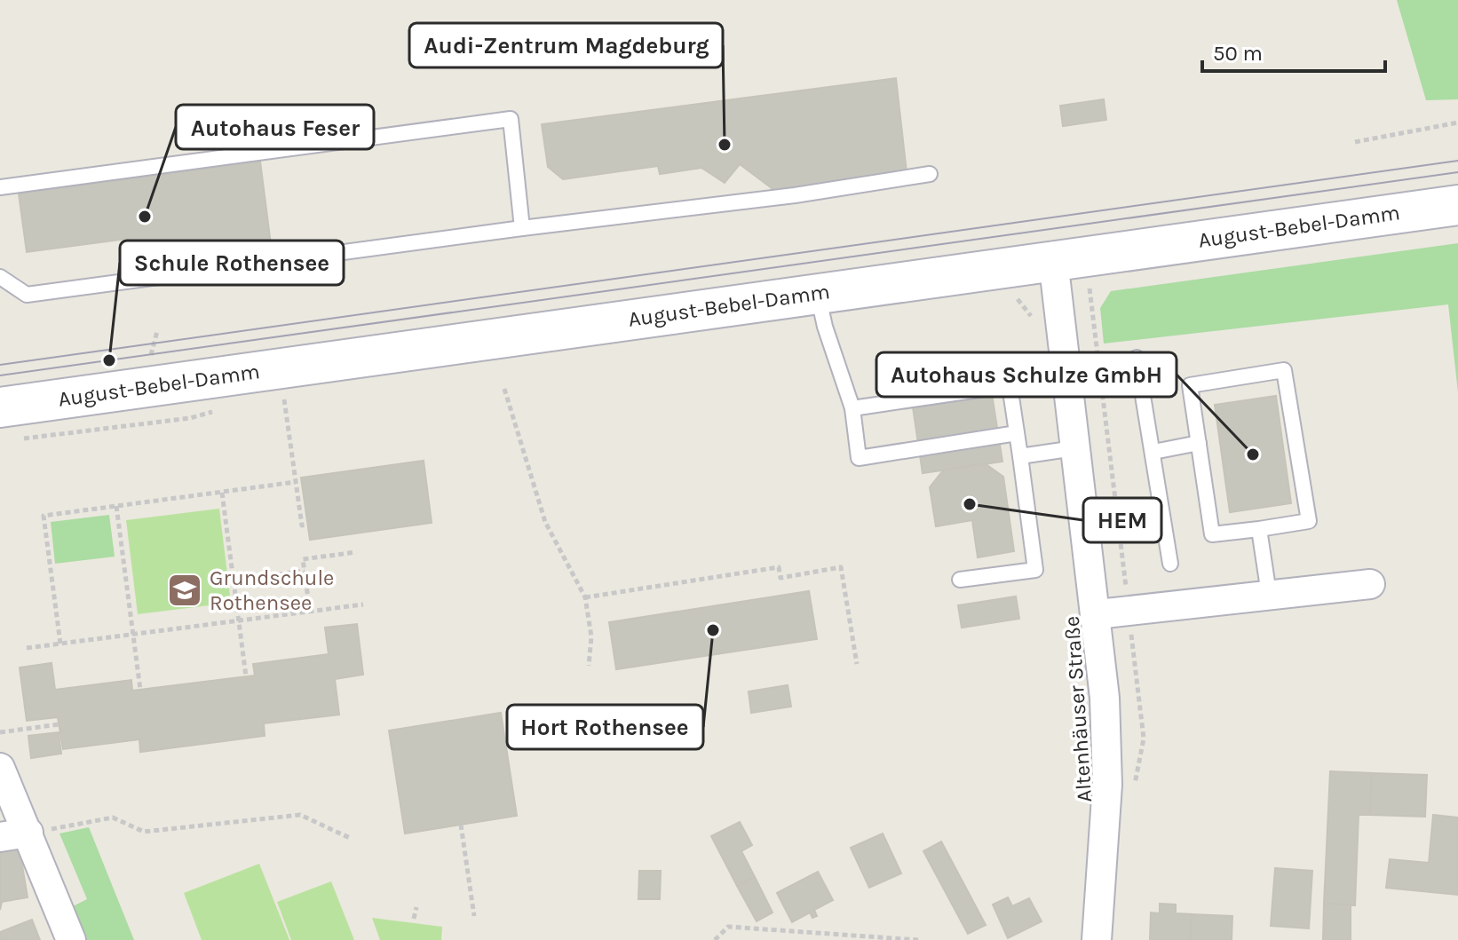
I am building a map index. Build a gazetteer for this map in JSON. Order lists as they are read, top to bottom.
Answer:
{
  "streets": {
    "main road": ["August-Bebel-Damm"],
    "street": ["Altenhäuser Straße"]
  },
  "crossings": [
    ["August-Bebel-Damm", "Altenhäuser Straße"]
  ],
  "places": {
    "other": [
      "Audi-Zentrum Magdeburg",
      "Autohaus Feser",
      "Schule Rothensee",
      "Autohaus Schulze GmbH",
      "HEM",
      "Hort Rothensee"
    ],
    "school or university": ["Grundschule Rothensee"]
  },
  "scale_bar": "50 m"
}
